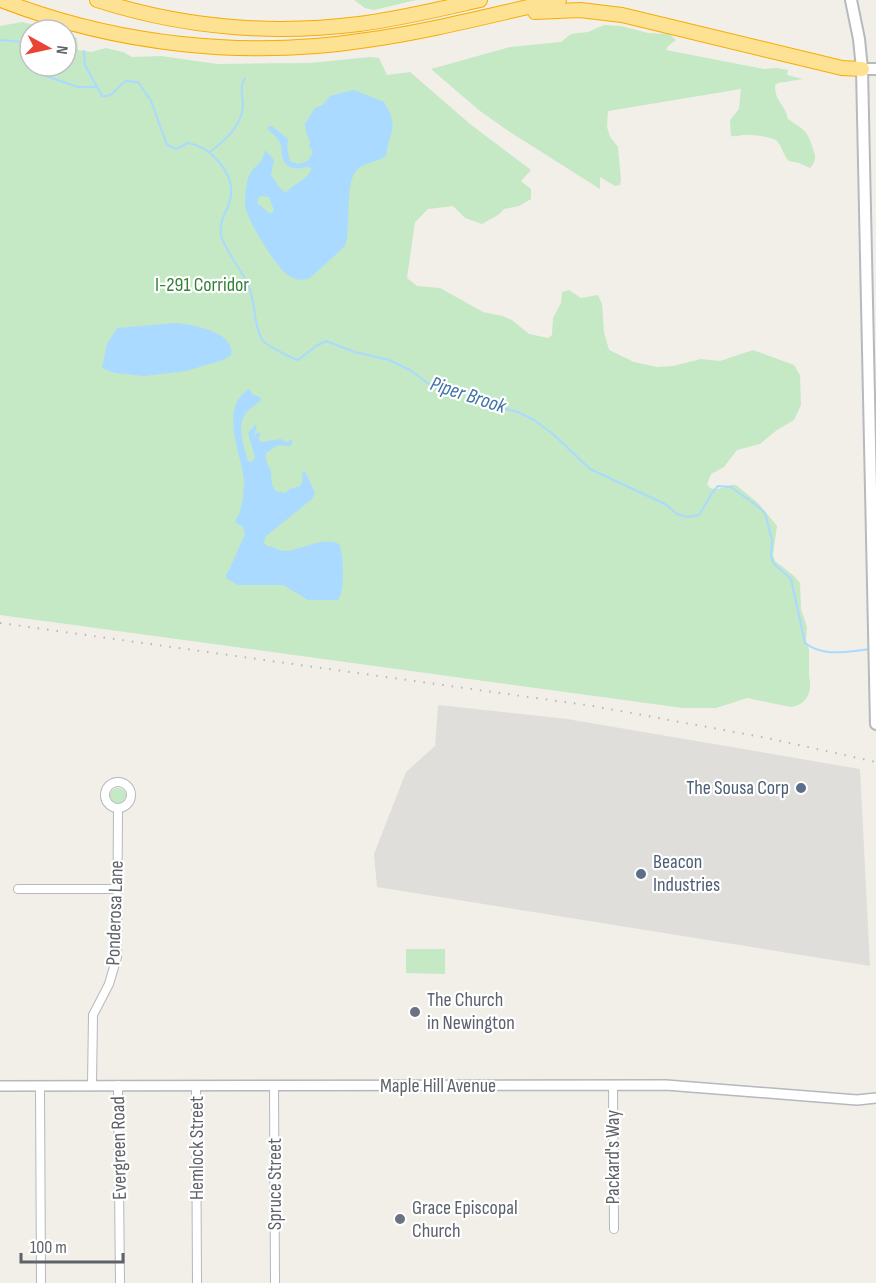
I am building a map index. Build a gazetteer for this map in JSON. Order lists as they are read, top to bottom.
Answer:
{
  "streets": {
    "street": [
      "Ponderosa Lane",
      "Maple Hill Avenue",
      "Evergreen Road",
      "Hemlock Street",
      "Packard's Way",
      "Spruce Street"
    ]
  },
  "crossings": [
    ["Ponderosa Lane", "Maple Hill Avenue"],
    ["Maple Hill Avenue", "Evergreen Road"],
    ["Maple Hill Avenue", "Hemlock Street"],
    ["Maple Hill Avenue", "Packard's Way"],
    ["Maple Hill Avenue", "Spruce Street"]
  ],
  "water": ["Piper Brook"],
  "parks": ["I-291 Corridor"],
  "places": [
    "The Sousa Corp",
    "Beacon Industries",
    "The Church in Newington",
    "Grace Episcopal Church"
  ],
  "scale_bar": "100 m",
  "north": "right"
}
